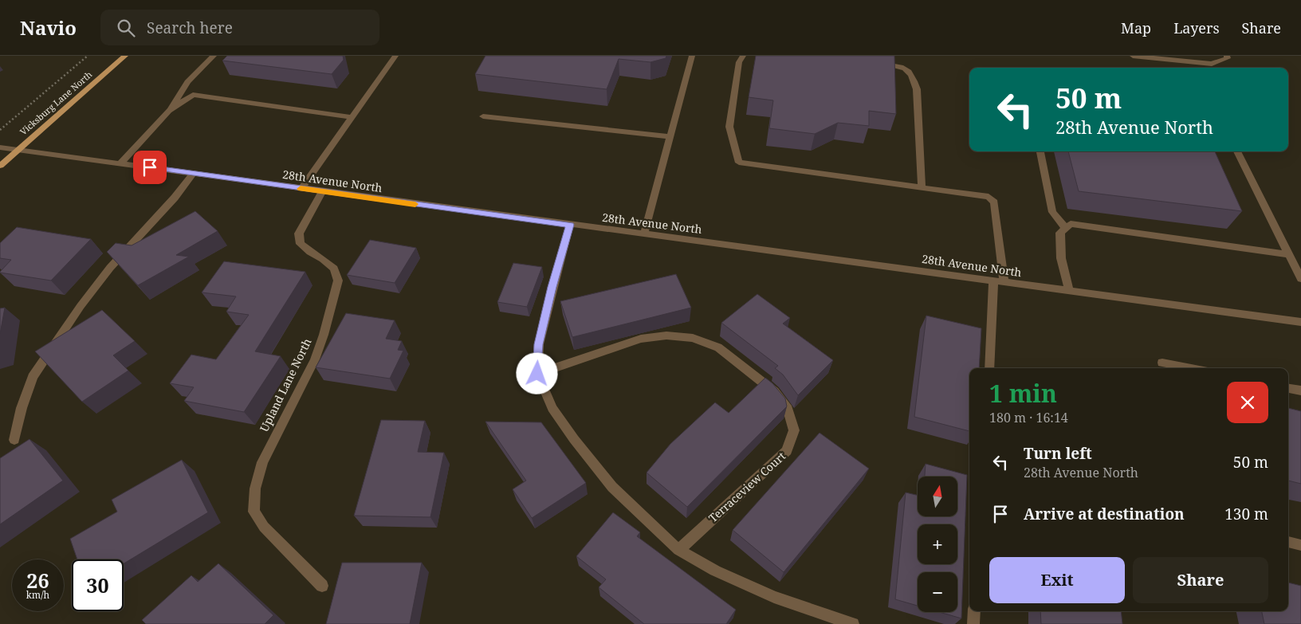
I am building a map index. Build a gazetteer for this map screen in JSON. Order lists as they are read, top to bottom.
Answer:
{
  "streets": {
    "main road": ["Vicksburg Lane North"],
    "street": ["28th Avenue North", "Upland Lane North", "Terraceview Court"]
  },
  "crossings": [
    ["Vicksburg Lane North", "28th Avenue North"],
    ["28th Avenue North", "Upland Lane North"]
  ],
  "north": "top",
  "page": {
    "header": "Navio",
    "search": "Search here",
    "nav": ["Map", "Layers", "Share"],
    "turn": ["50 m", "28th Avenue North"],
    "heading": ["1 min", "180 m · 16:14"],
    "list": [
      {
        "name": "Turn left",
        "note": "28th Avenue North",
        "value": "50 m"
      },
      {
        "name": "Arrive at destination",
        "value": "130 m"
      }
    ],
    "map_buttons": ["+", "−"],
    "buttons": ["Exit", "Share"],
    "speed": "26 km/h",
    "limit": "30"
  }
}
